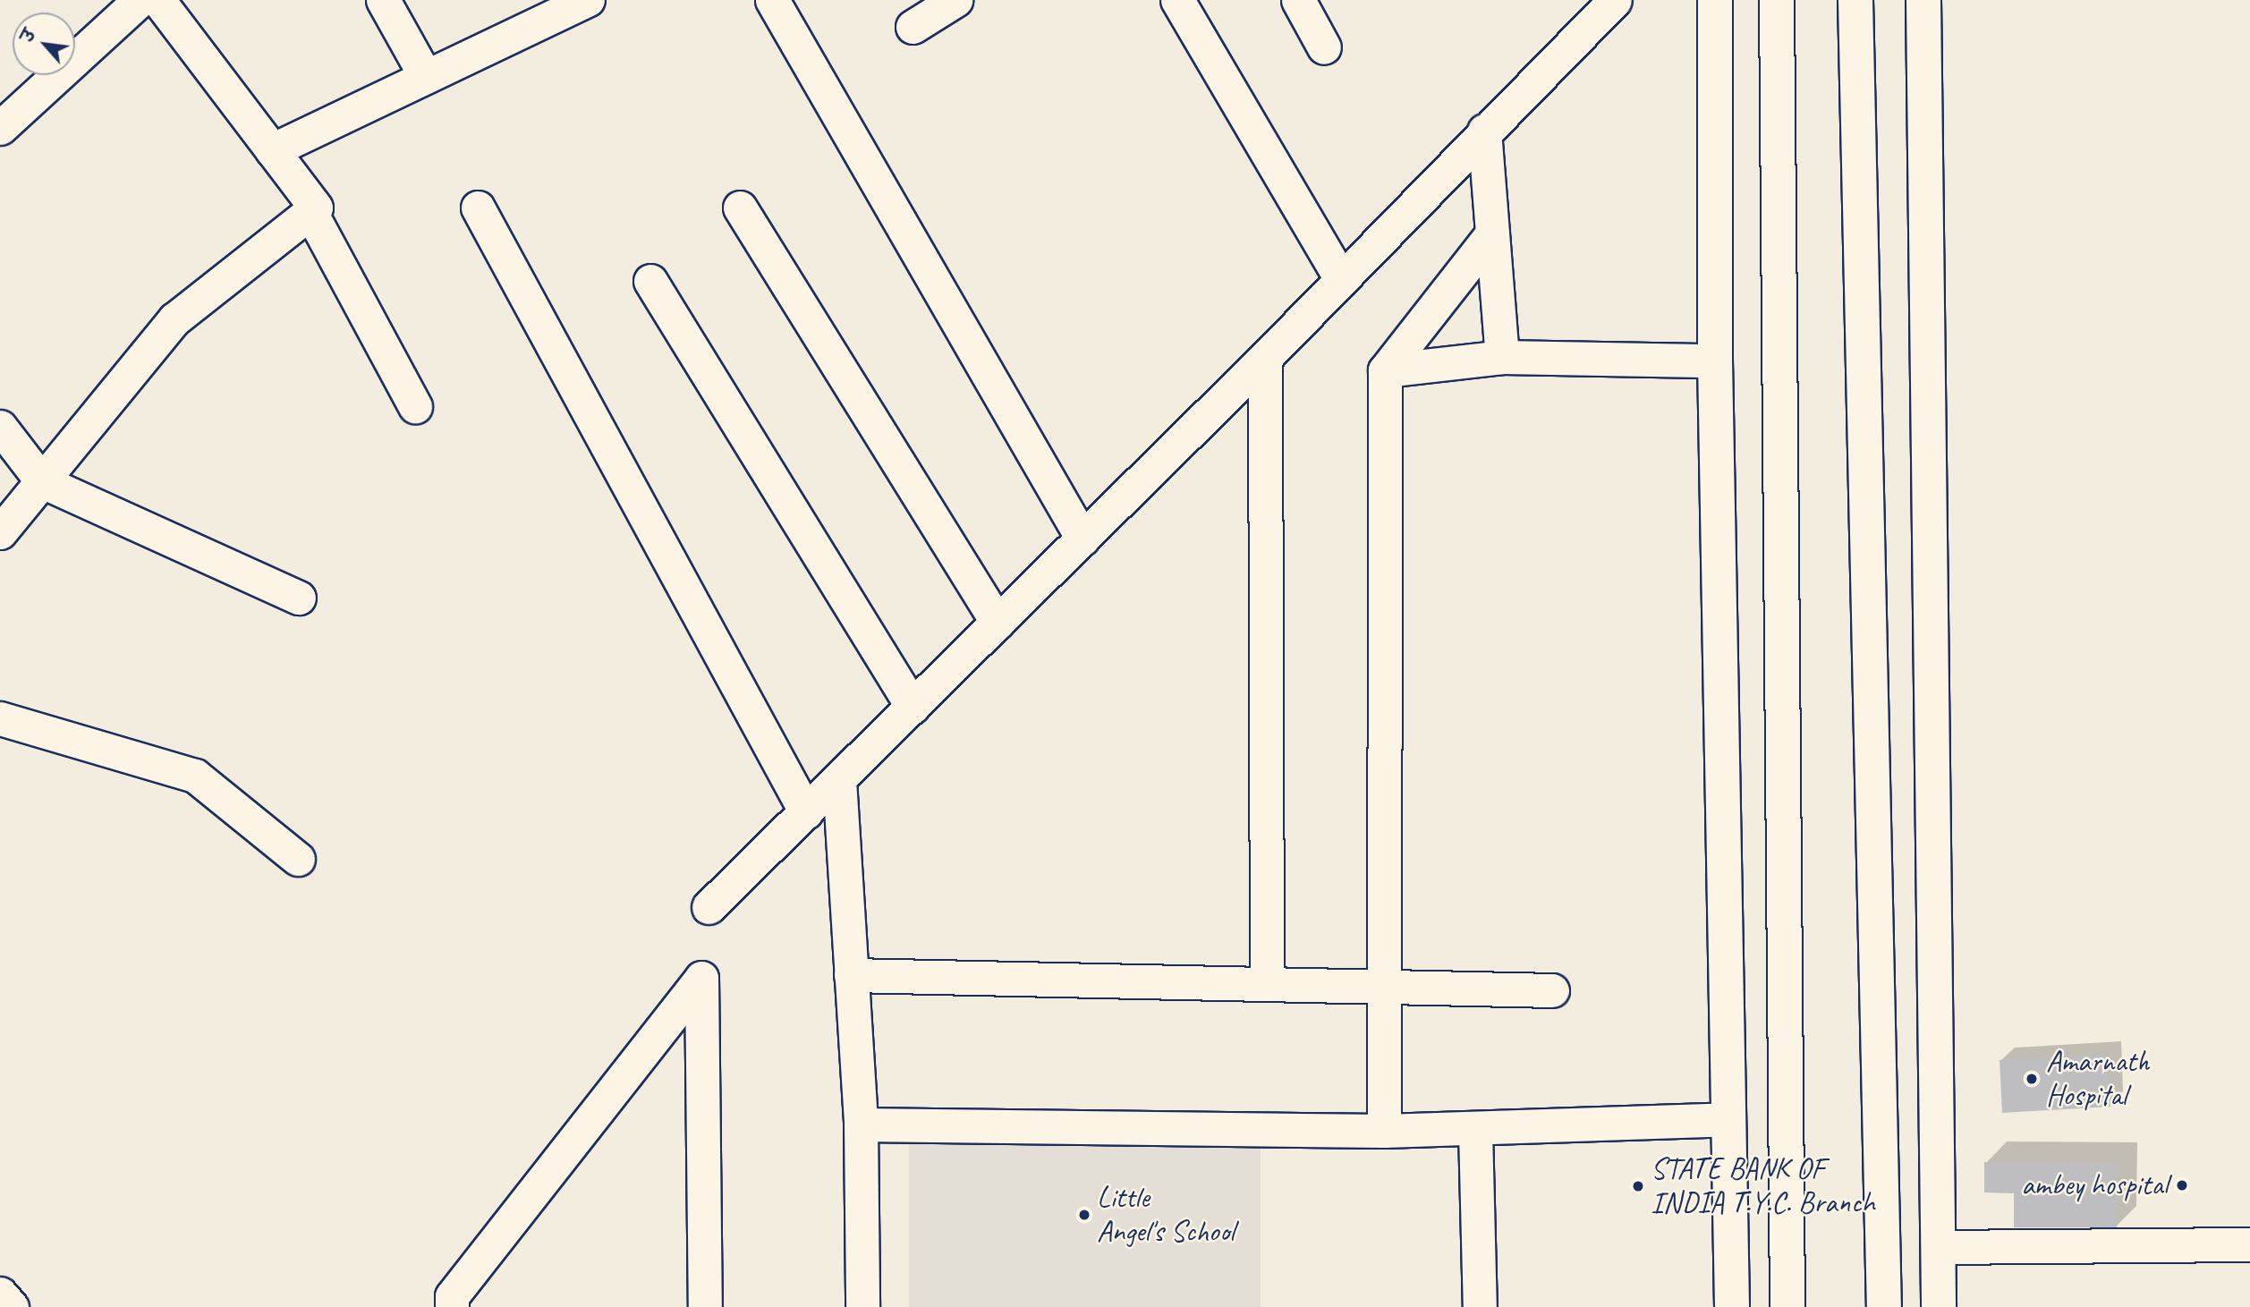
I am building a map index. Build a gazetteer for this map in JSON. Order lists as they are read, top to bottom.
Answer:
{
  "places": [
    "Amarnath Hospital",
    "ambey hospital",
    "STATE BANK OF INDIA T.Y.C. Branch",
    "Little Angel's School"
  ],
  "north": "top left"
}
